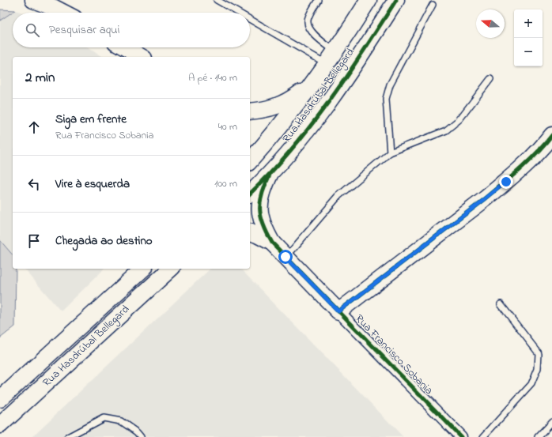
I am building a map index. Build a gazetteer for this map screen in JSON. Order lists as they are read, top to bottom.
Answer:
{
  "streets": {
    "street": ["Rua Hasdrúbal Bellegard", "Rua Francisco Sobania"]
  },
  "crossings": [
    ["Rua Hasdrúbal Bellegard", "Rua Francisco Sobania"]
  ],
  "north": "left",
  "page": {
    "map_buttons": ["+", "−"],
    "search": "Pesquisar aqui",
    "heading": ["2 min", "A pé · 140 m"],
    "list": [
      ["Siga em frente", "Rua Francisco Sobania", "40 m"],
      ["Vire à esquerda", "100 m"],
      "Chegada ao destino"
    ]
  }
}
